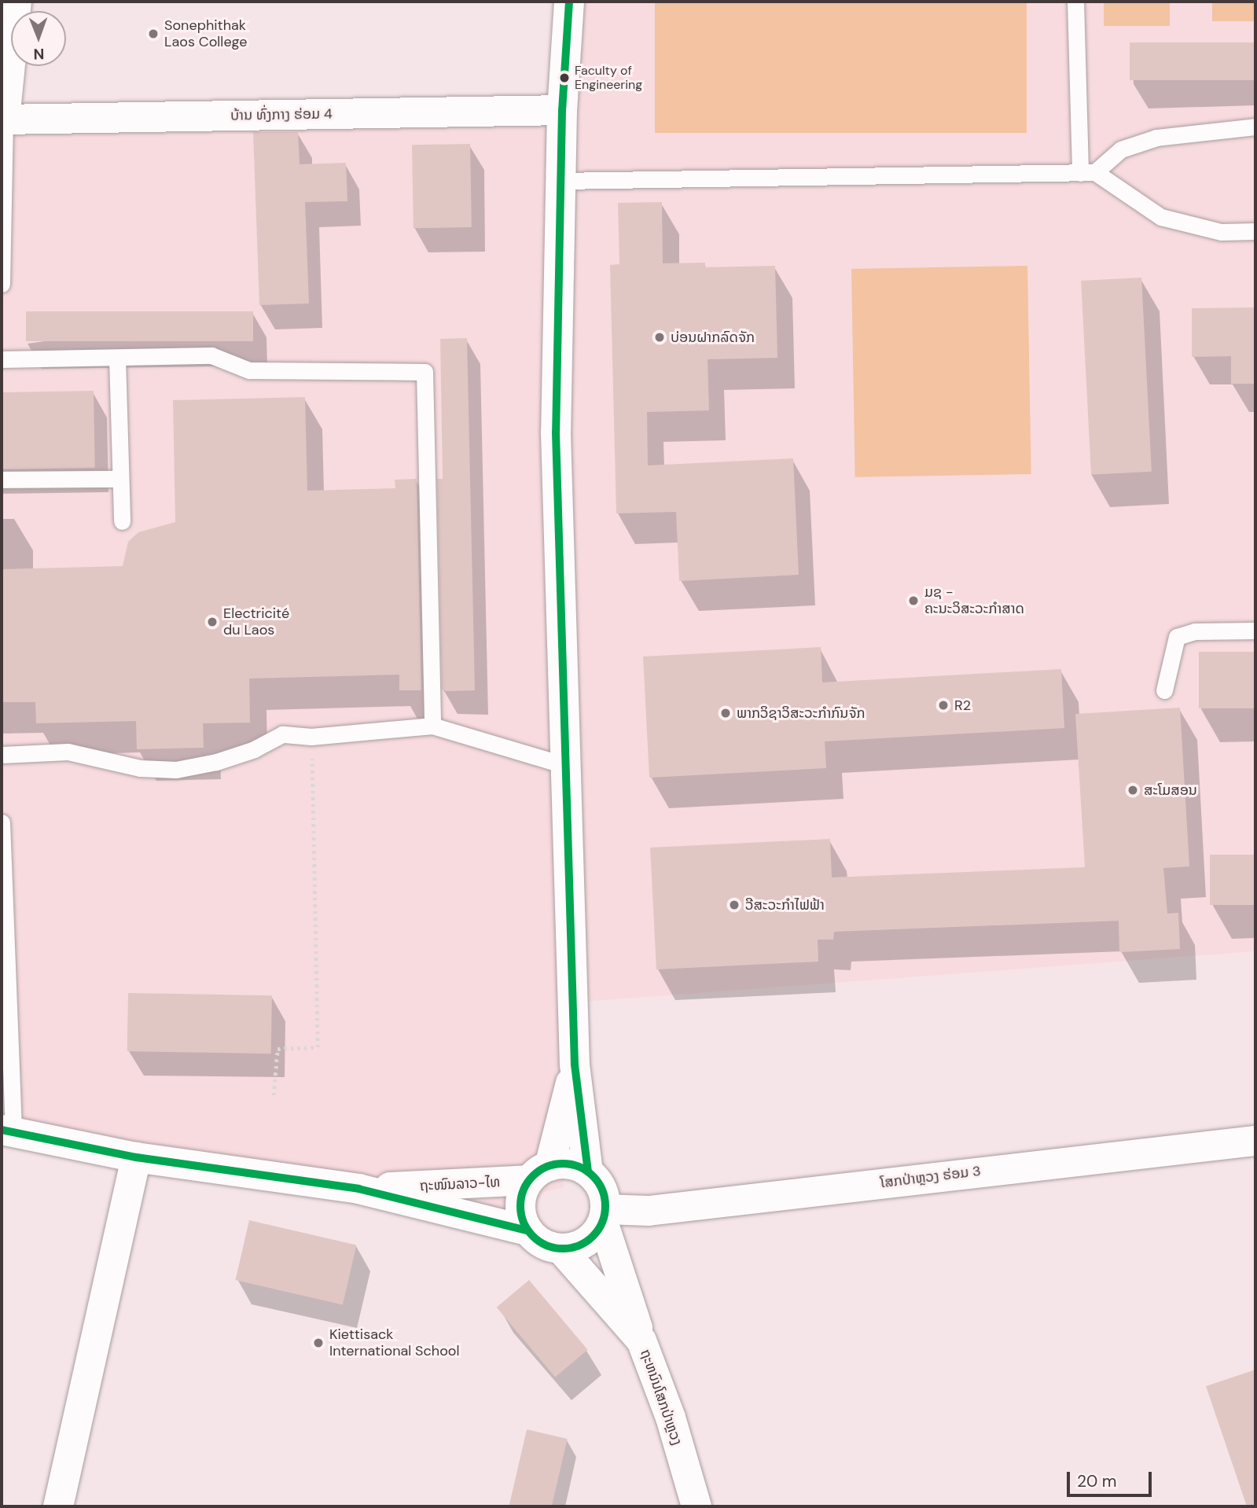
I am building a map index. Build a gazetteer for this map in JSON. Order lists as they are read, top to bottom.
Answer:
{
  "streets": {
    "street": [
      "ບ້ານ ທົ່ງກາງ ຮ່ອມ 4",
      "ໂສກປ່າຫຼວງ ຮ່ອມ 3",
      "ຖະໜົນລາວ-ໄທ",
      "ຖະຫນົນໂສກປ່າຫຼວງ"
    ]
  },
  "crossings": [
    ["ໂສກປ່າຫຼວງ ຮ່ອມ 3", "ຖະໜົນລາວ-ໄທ"],
    ["ໂສກປ່າຫຼວງ ຮ່ອມ 3", "ຖະຫນົນໂສກປ່າຫຼວງ"],
    ["ຖະໜົນລາວ-ໄທ", "ຖະຫນົນໂສກປ່າຫຼວງ"]
  ],
  "places": [
    "Sonephithak Laos College",
    "Faculty of Engineering",
    "ບ່ອນຝາກລົດຈັກ",
    "ມຊ - ຄະນະວິສະວະກຳສາດ",
    "Electricité du Laos",
    "R2",
    "ພາກວິຊາວິສະວະກຳກົນຈັກ",
    "ສະໂມສອນ",
    "ວີສະວະກຳໄຟຟ້າ",
    "Kiettisack International School"
  ],
  "scale_bar": "20 m",
  "north": "bottom"
}
